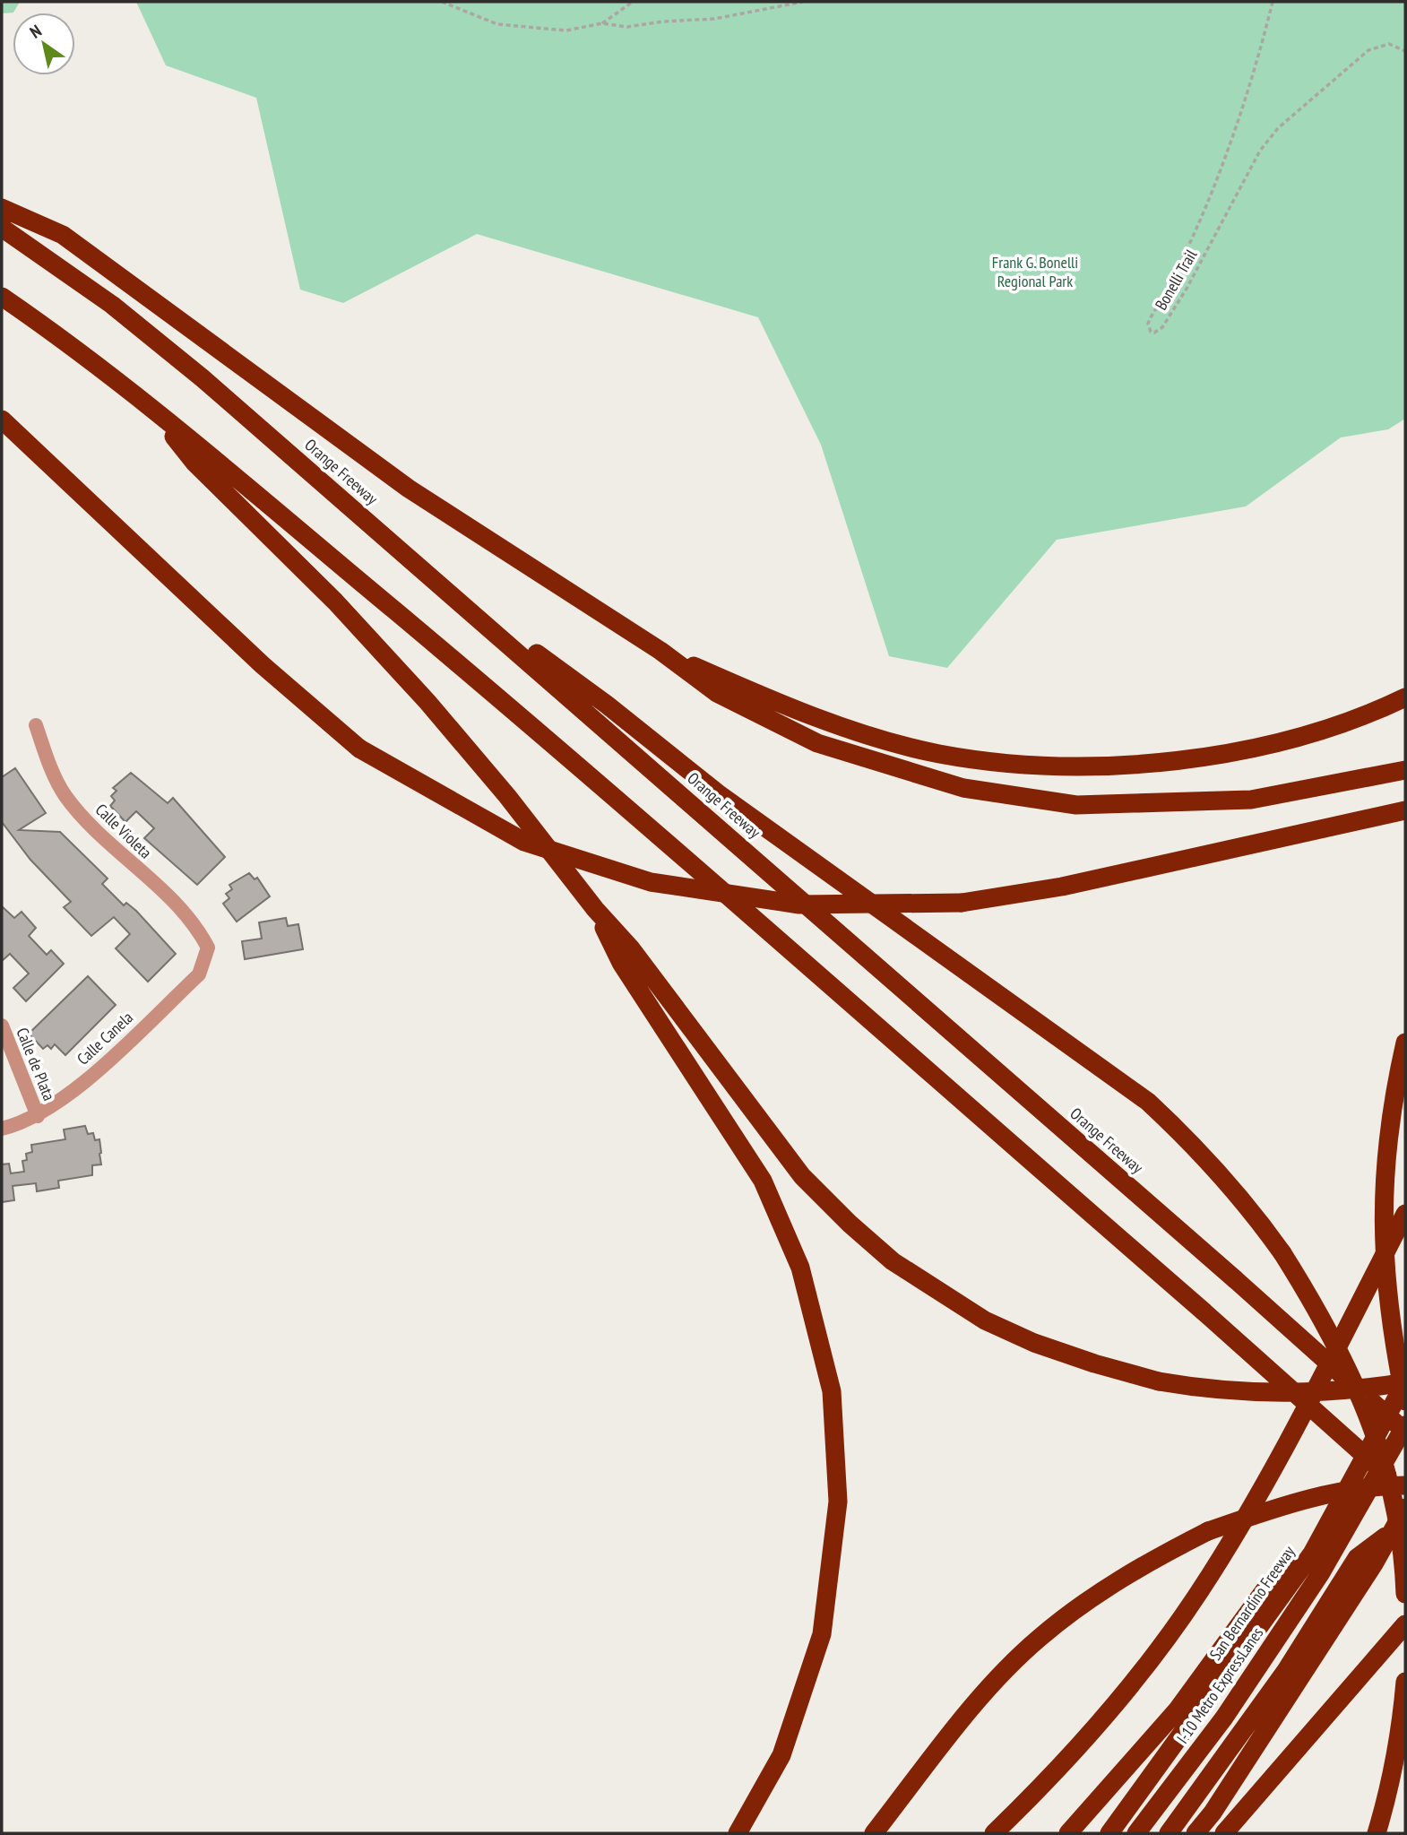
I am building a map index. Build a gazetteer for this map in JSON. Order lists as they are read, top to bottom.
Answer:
{
  "streets": {
    "highway": ["Orange Freeway", "San Bernardino Freeway", "I-10 Metro ExpressLanes"],
    "street": ["Calle Violeta", "Calle Canela", "Calle de Plata"],
    "path": ["Bonelli Trail"]
  },
  "crossings": [
    ["Calle Violeta", "Calle Canela"],
    ["Calle Canela", "Calle de Plata"]
  ],
  "parks": ["Frank G. Bonelli Regional Park"],
  "north": "top left"
}
